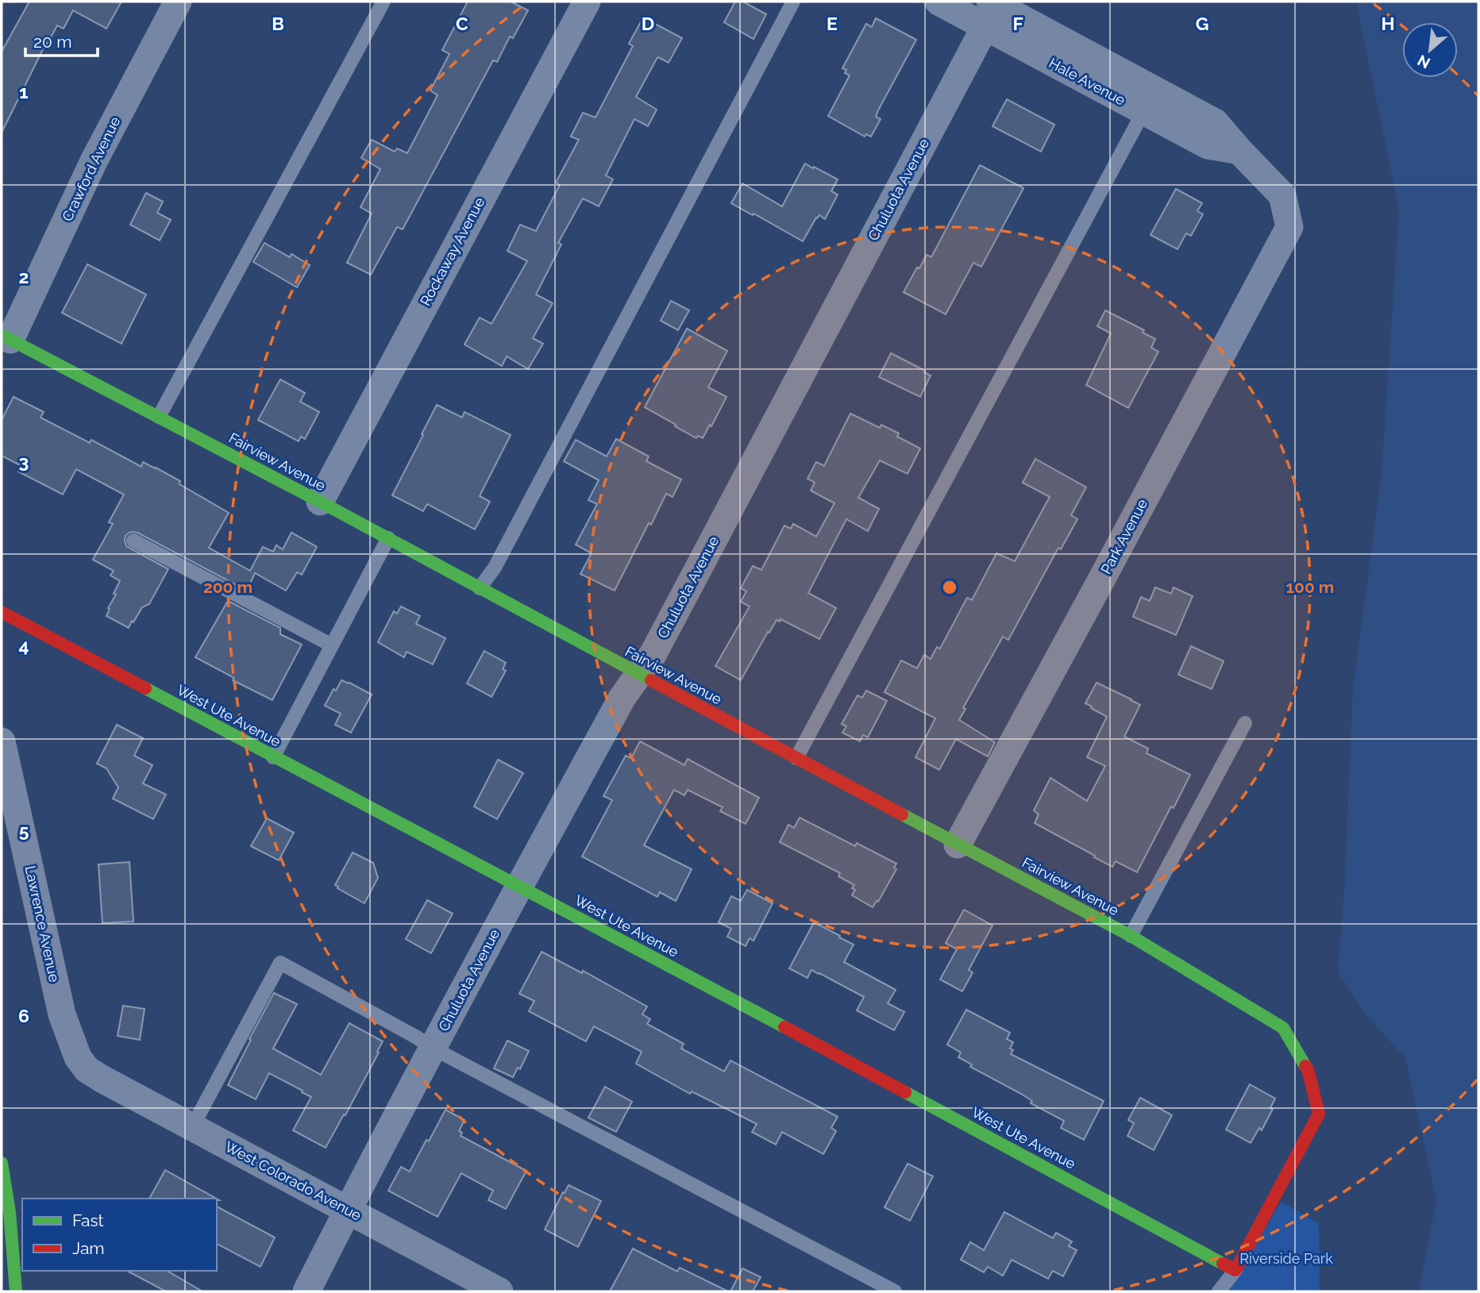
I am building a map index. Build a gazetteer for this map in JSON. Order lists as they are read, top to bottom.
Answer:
{
  "streets": {
    "street": [
      "Hale Avenue",
      "Crawford Avenue",
      "Chuluota Avenue",
      "Rockaway Avenue",
      "Fairview Avenue",
      "Park Avenue",
      "West Ute Avenue",
      "Lawrence Avenue",
      "West Colorado Avenue"
    ]
  },
  "crossings": [
    ["Hale Avenue", "Chuluota Avenue"],
    ["Hale Avenue", "Park Avenue"],
    ["Crawford Avenue", "Fairview Avenue"],
    ["Chuluota Avenue", "Fairview Avenue"],
    ["Chuluota Avenue", "West Ute Avenue"],
    ["Chuluota Avenue", "West Colorado Avenue"],
    ["Rockaway Avenue", "Fairview Avenue"],
    ["Fairview Avenue", "Park Avenue"],
    ["Fairview Avenue", "West Ute Avenue"],
    ["Lawrence Avenue", "West Colorado Avenue"]
  ],
  "parks": ["Riverside Park"],
  "legend": ["Fast", "Jam"],
  "scale_bar": "20 m",
  "north": "bottom left",
  "grid": {
    "columns": [
      "B",
      "C",
      "D",
      "E",
      "F",
      "G",
      "H"
    ],
    "rows": [
      "1",
      "2",
      "3",
      "4",
      "5",
      "6"
    ]
  },
  "rings": ["100 m", "200 m"]
}
